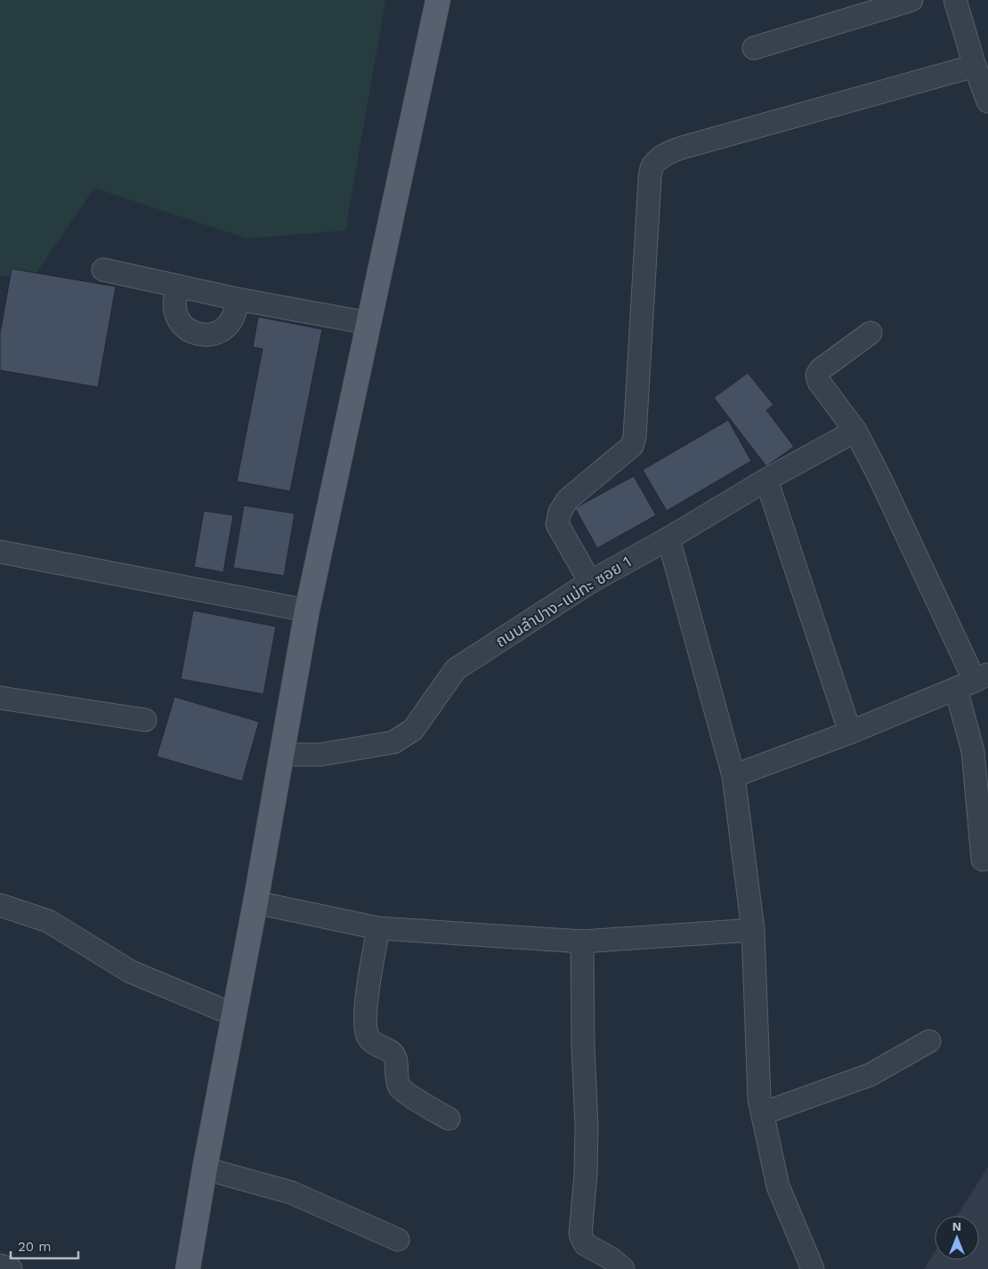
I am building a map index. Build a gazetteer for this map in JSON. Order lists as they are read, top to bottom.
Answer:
{
  "streets": {
    "street": ["ถนนลำปาง-แม่ทะ ซอย 1"]
  },
  "scale_bar": "20 m",
  "north": "top"
}
